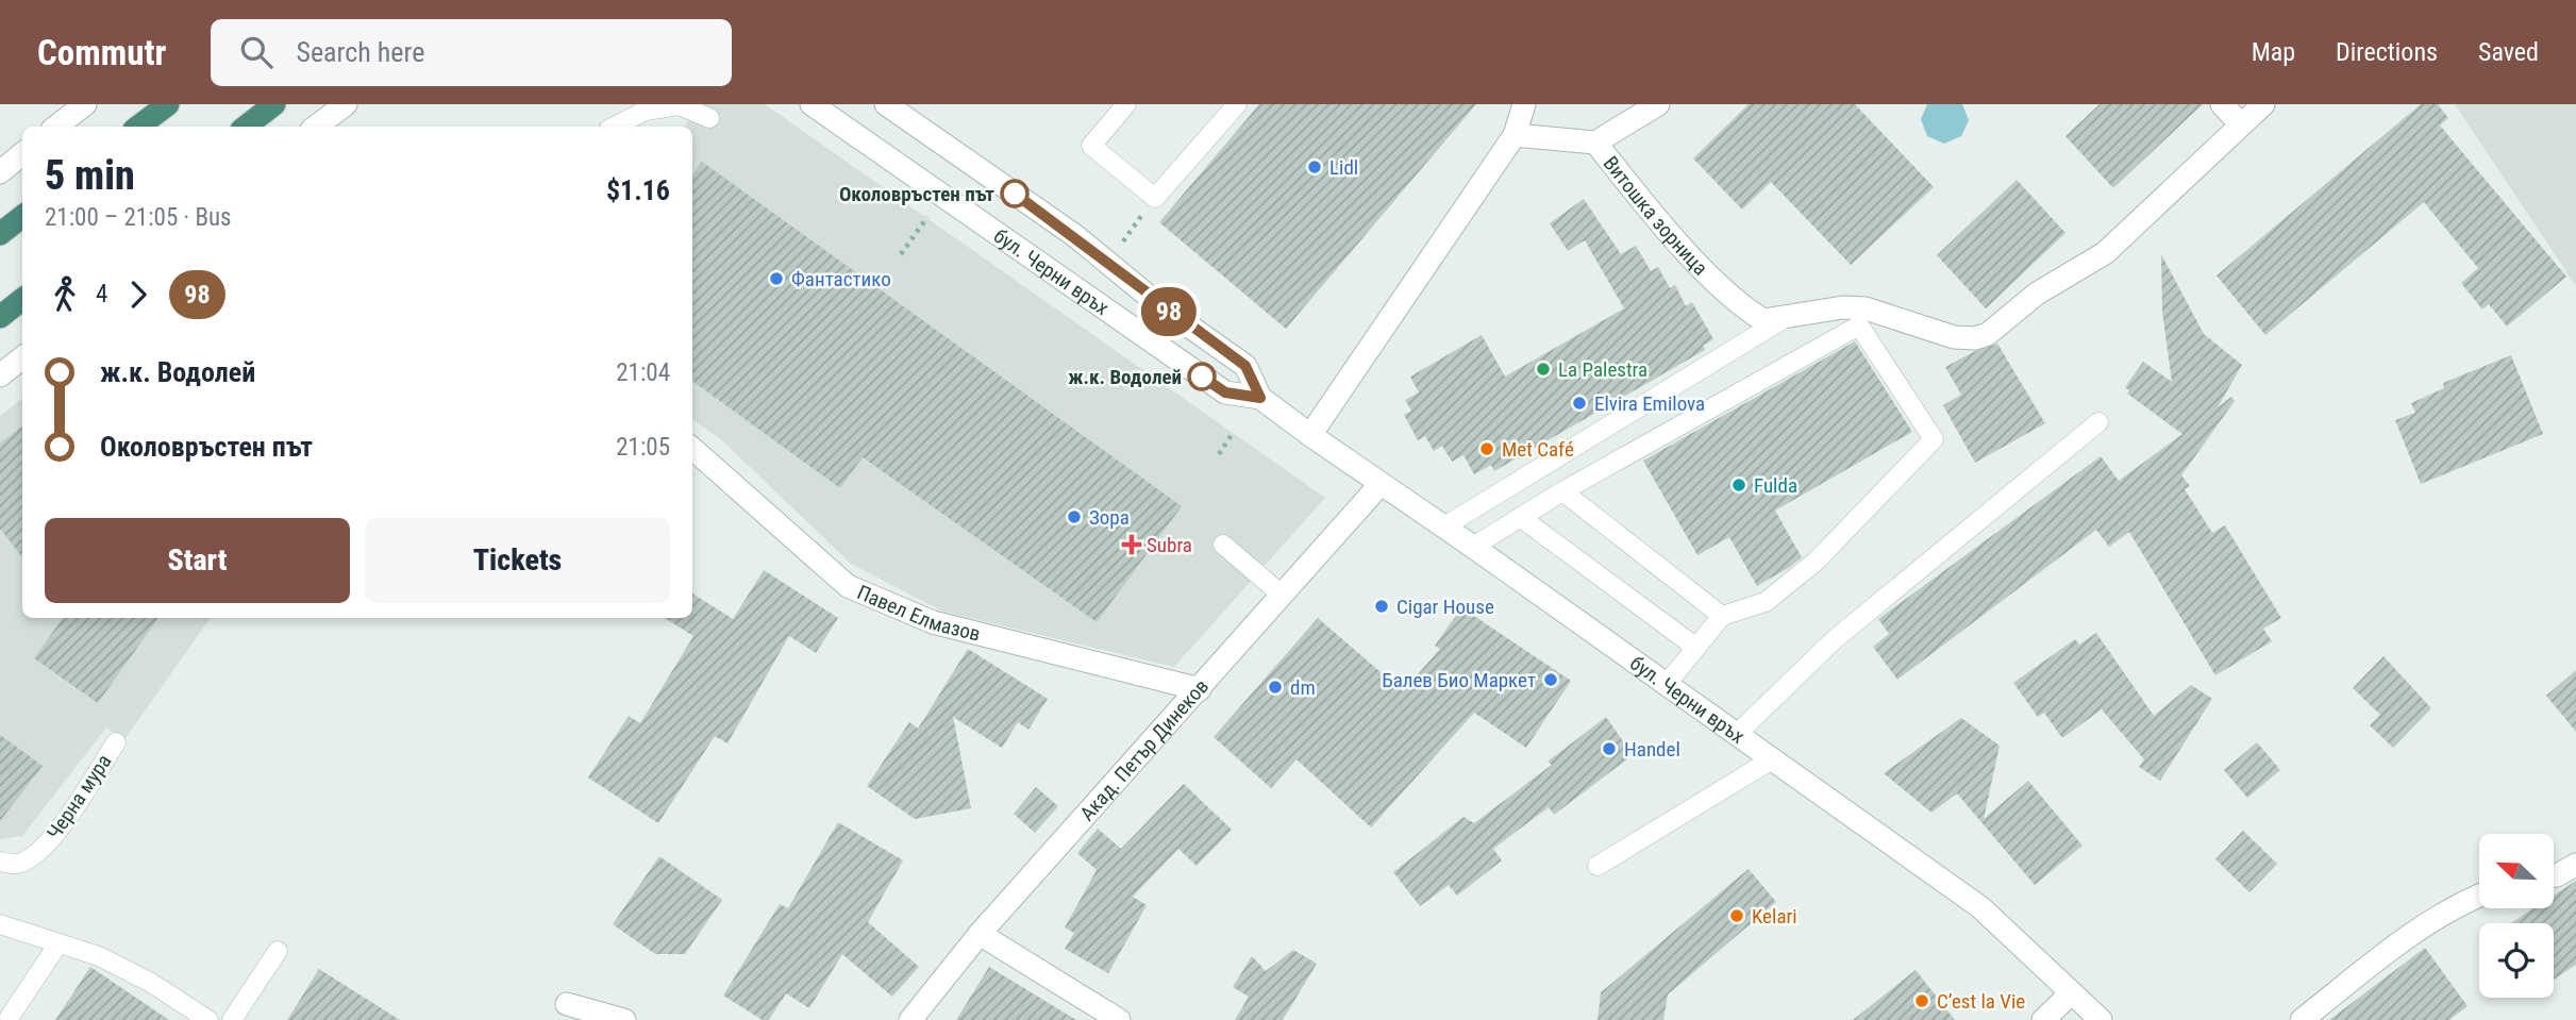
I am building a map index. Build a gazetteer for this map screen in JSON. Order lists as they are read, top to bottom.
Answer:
{
  "streets": {
    "street": [
      "Витошка зорница",
      "бул. Черни връх",
      "Павел Елмазов",
      "Акад. Петър Динеков"
    ],
    "lane": ["Черна мура"]
  },
  "crossings": [
    ["бул. Черни връх", "Акад. Петър Динеков"],
    ["Павел Елмазов", "Акад. Петър Динеков"]
  ],
  "places": {
    "other": [
      "Lidl",
      "Околовръстен път",
      "Фантастико",
      "La Palestra",
      "ж.к. Водолей",
      "Elvira Emilova",
      "Met Café",
      "Fulda",
      "Зора",
      "Cigar House",
      "Балев Био Маркет",
      "dm",
      "Handel",
      "Kelari",
      "C’est la Vie"
    ],
    "health": ["Subra"]
  },
  "lines": ["bus line 98"],
  "north": "top left",
  "page": {
    "header": "Commutr",
    "search": "Search here",
    "nav": ["Map", "Directions", "Saved"],
    "on_map": "98",
    "heading": ["5 min", "21:00 – 21:05 · Bus", "$1.16"],
    "legs": ["4", "98"],
    "list": [
      {
        "name": "ж.к. Водолей",
        "value": "21:04"
      },
      {
        "name": "Околовръстен път",
        "value": "21:05"
      }
    ],
    "buttons": ["Start", "Tickets"]
  }
}
